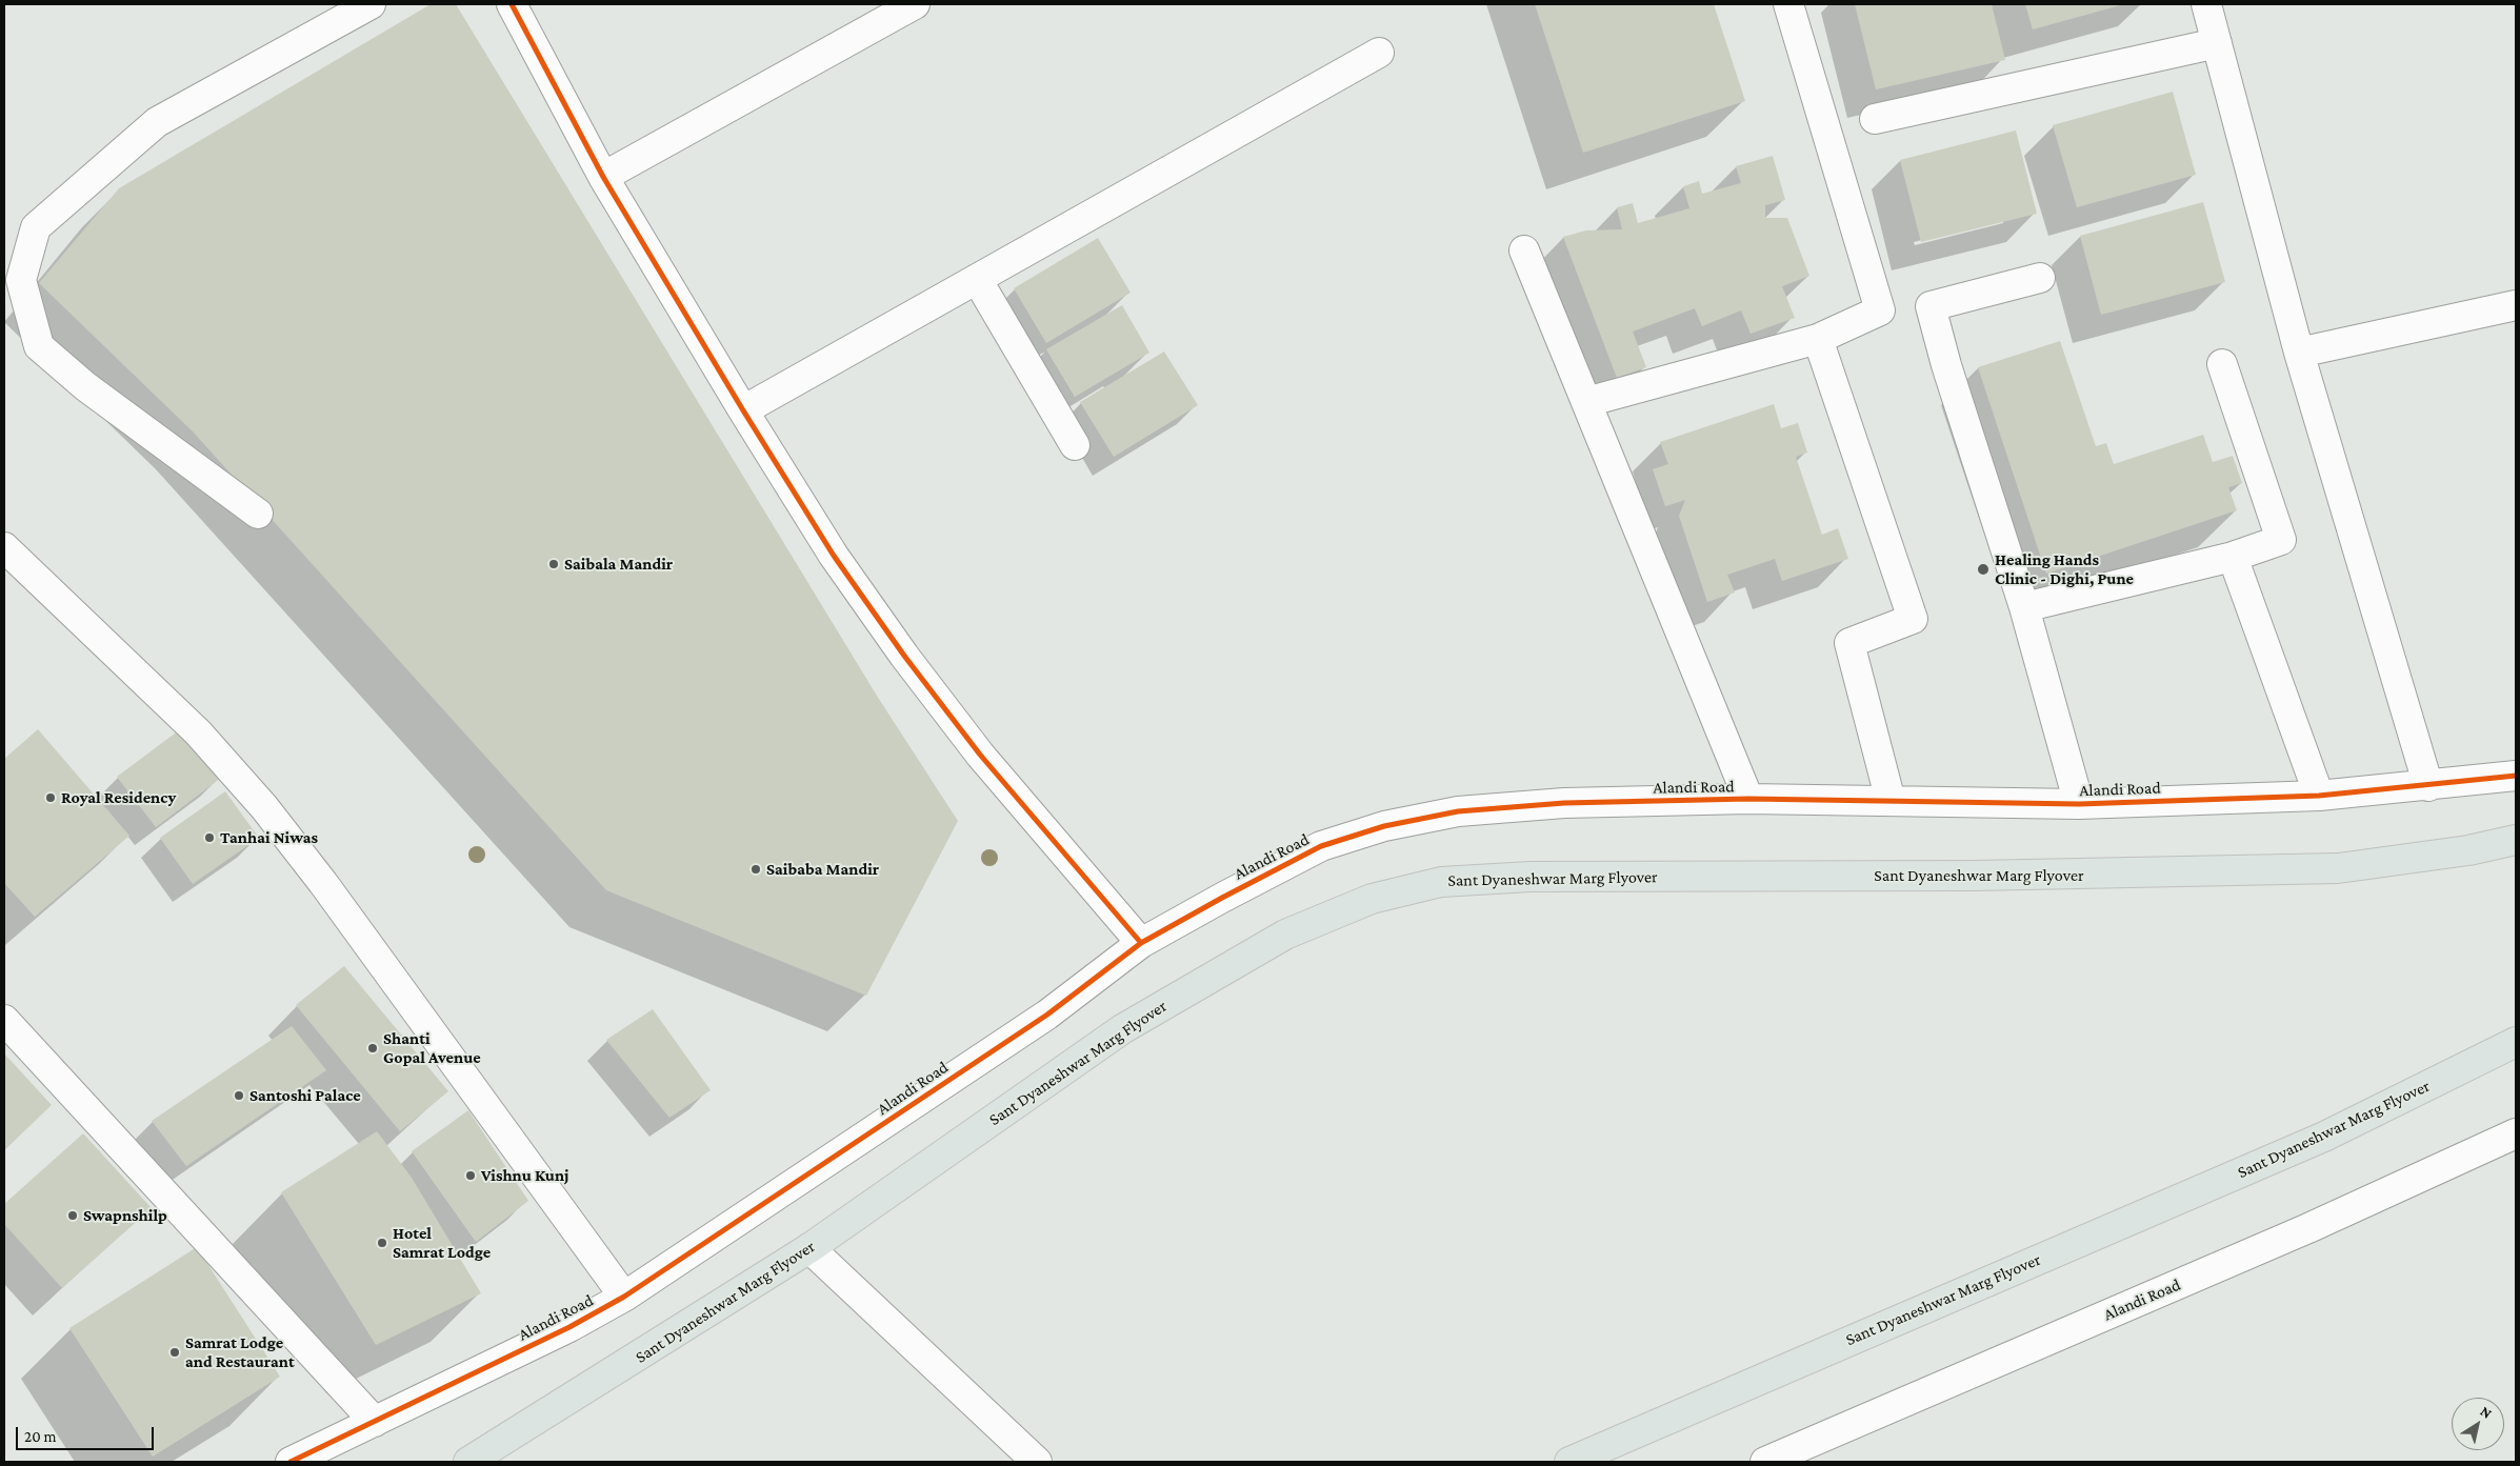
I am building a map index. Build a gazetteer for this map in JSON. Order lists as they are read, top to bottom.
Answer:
{
  "streets": {
    "main road": ["Sant Dyaneshwar Marg Flyover"],
    "street": ["Alandi Road"]
  },
  "places": [
    "Saibala Mandir",
    "Healing Hands Clinic - Dighi, Pune",
    "Royal Residency",
    "Tanhai Niwas",
    "Saibaba Mandir",
    "Shanti Gopal Avenue",
    "Santoshi Palace",
    "Vishnu Kunj",
    "Swapnshilp",
    "Hotel Samrat Lodge",
    "Samrat Lodge and Restaurant"
  ],
  "scale_bar": "20 m",
  "north": "top right"
}
